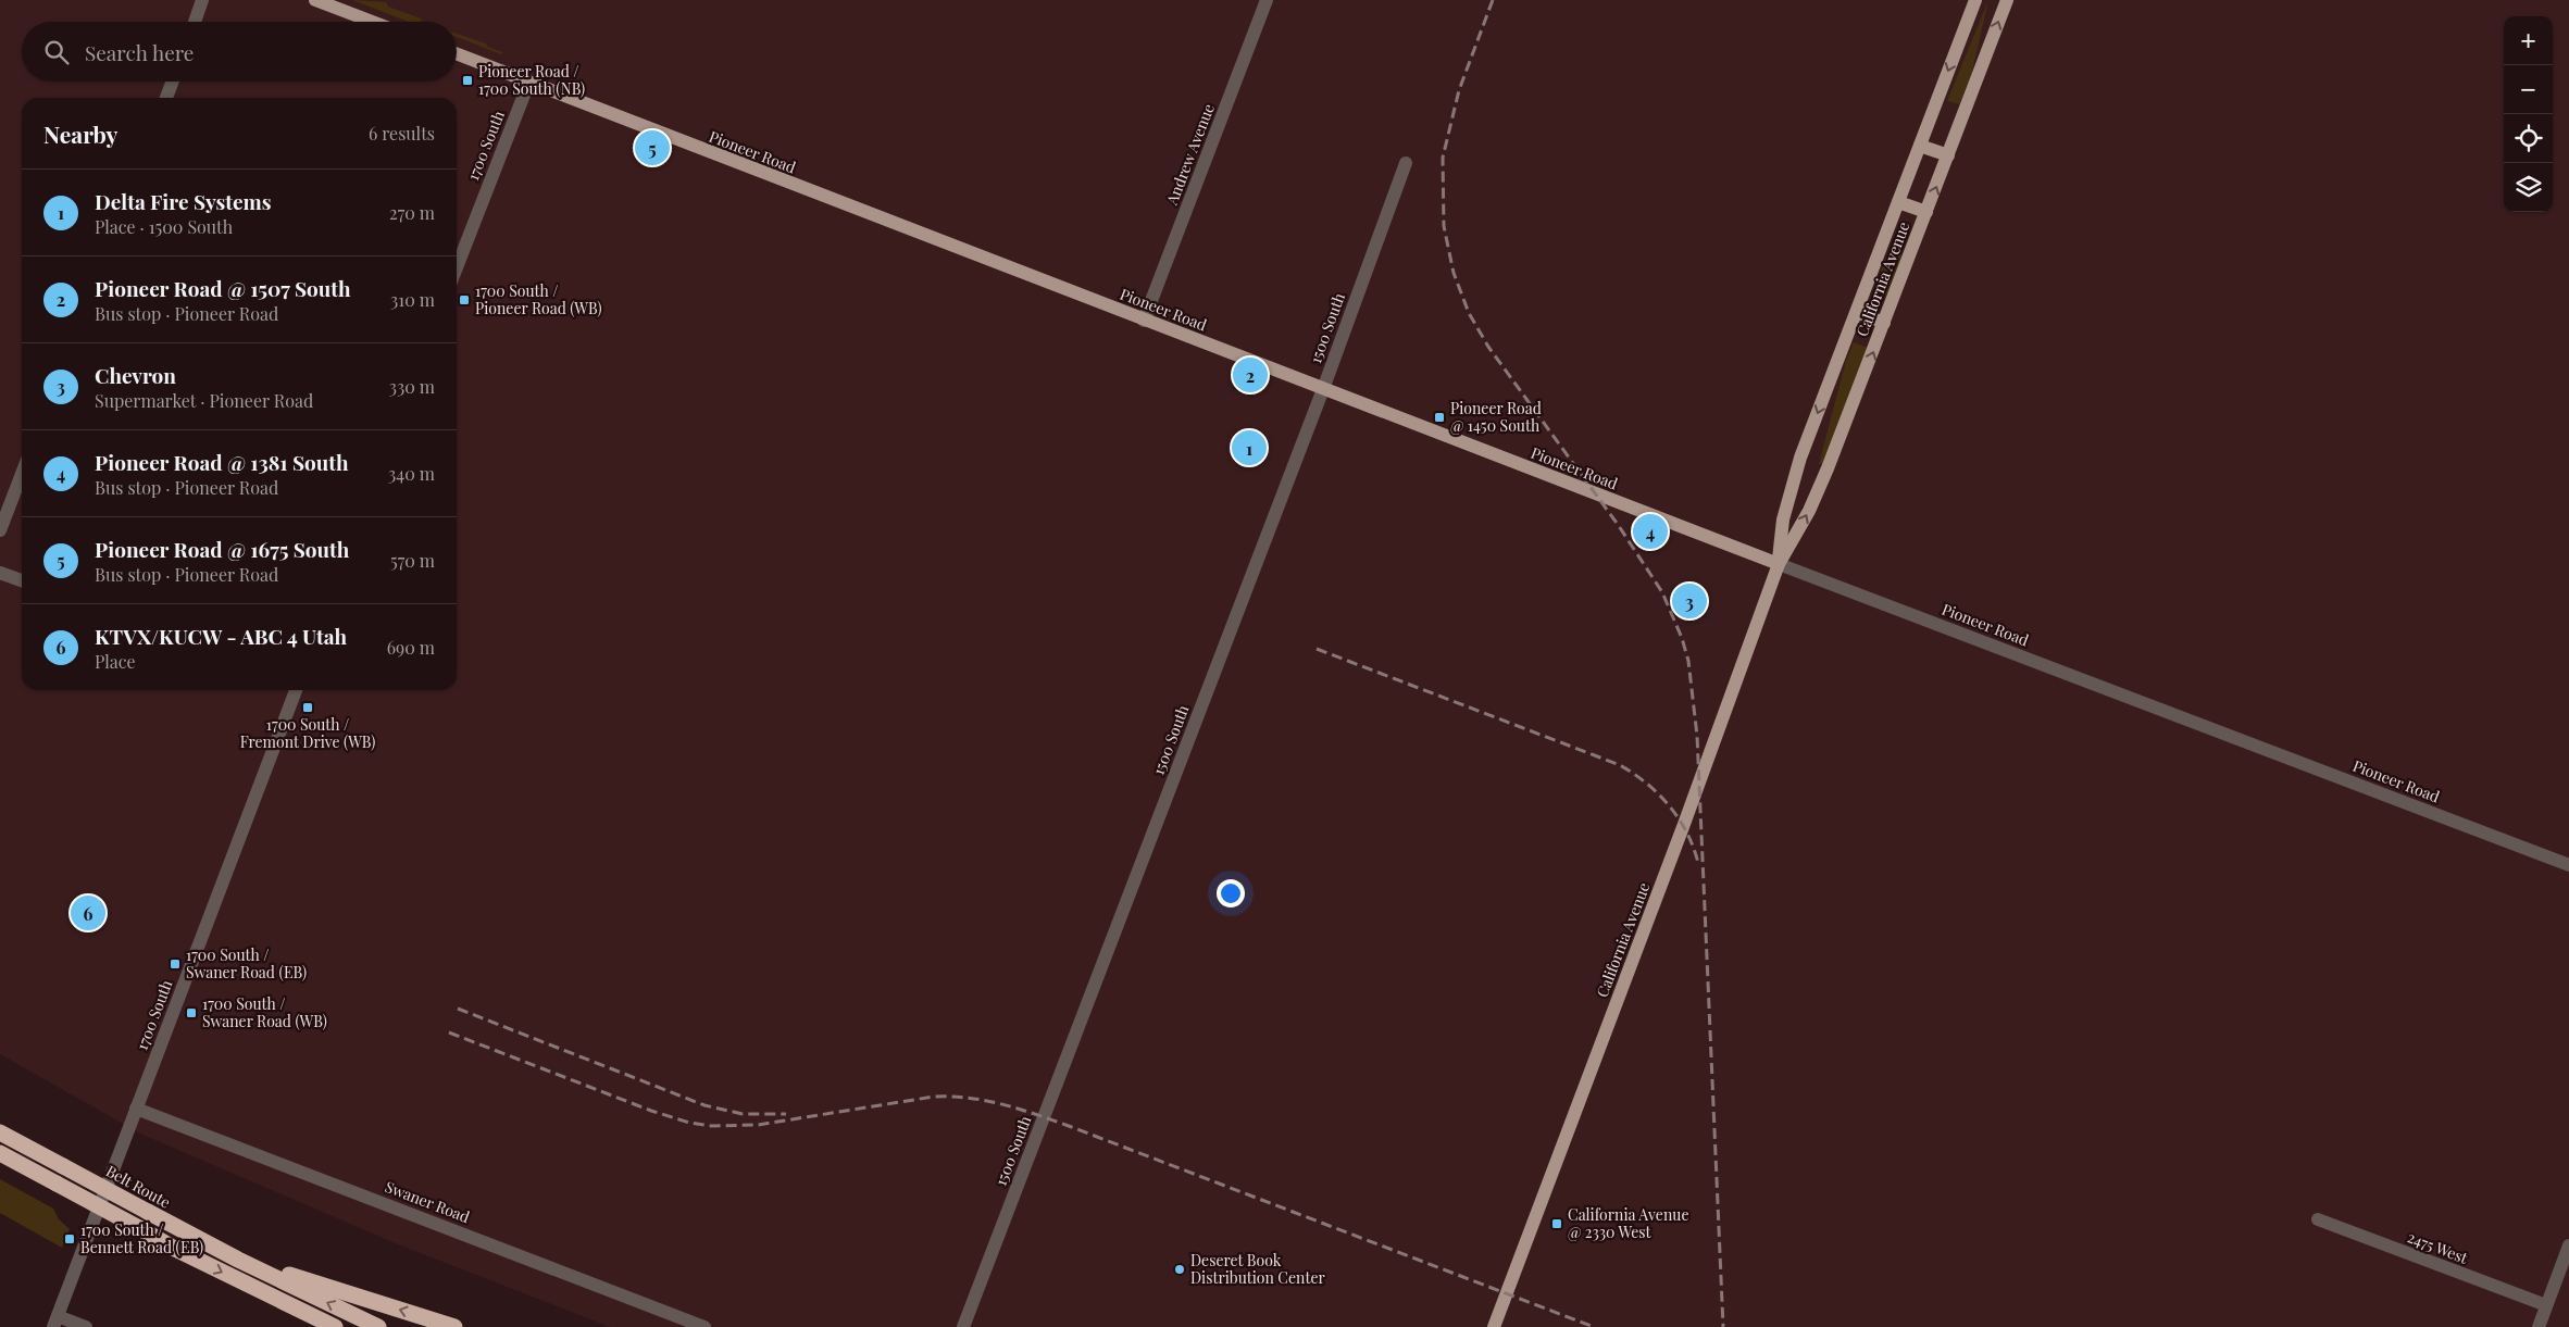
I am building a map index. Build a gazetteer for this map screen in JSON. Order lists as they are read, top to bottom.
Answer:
{
  "streets": {
    "highway": ["Belt Route"],
    "main road": ["Pioneer Road", "California Avenue"],
    "street": [
      "1700 South",
      "Andrew Avenue",
      "1500 South",
      "Swaner Road",
      "2475 West"
    ]
  },
  "crossings": [
    ["1700 South", "Pioneer Road"],
    ["1700 South", "Swaner Road"],
    ["Pioneer Road", "Andrew Avenue"],
    ["Pioneer Road", "California Avenue"],
    ["Pioneer Road", "1500 South"]
  ],
  "places": {
    "transit": [
      "Pioneer Road / 1700 South (NB)",
      "1700 South / Pioneer Road (WB)",
      "Pioneer Road @ 1450 South",
      "1700 South / Fremont Drive (WB)",
      "1700 South / Swaner Road (EB)",
      "1700 South / Swaner Road (WB)",
      "California Avenue @ 2330 West",
      "1700 South / Bennett Road (EB)"
    ],
    "other": ["Deseret Book Distribution Center"]
  },
  "page": {
    "map_buttons": ["+", "−"],
    "search": "Search here",
    "heading": ["Nearby", "6 results"],
    "pins": [
      "5",
      "2",
      "1",
      "4",
      "3",
      "6"
    ],
    "list": [
      {
        "mark": "1",
        "name": "Delta Fire Systems",
        "note": "Place · 1500 South",
        "value": "270 m"
      },
      {
        "mark": "2",
        "name": "Pioneer Road @ 1507 South",
        "note": "Bus stop · Pioneer Road",
        "value": "310 m"
      },
      {
        "mark": "3",
        "name": "Chevron",
        "note": "Supermarket · Pioneer Road",
        "value": "330 m"
      },
      {
        "mark": "4",
        "name": "Pioneer Road @ 1381 South",
        "note": "Bus stop · Pioneer Road",
        "value": "340 m"
      },
      {
        "mark": "5",
        "name": "Pioneer Road @ 1675 South",
        "note": "Bus stop · Pioneer Road",
        "value": "570 m"
      },
      {
        "mark": "6",
        "name": "KTVX/KUCW - ABC 4 Utah",
        "note": "Place",
        "value": "690 m"
      }
    ]
  }
}
